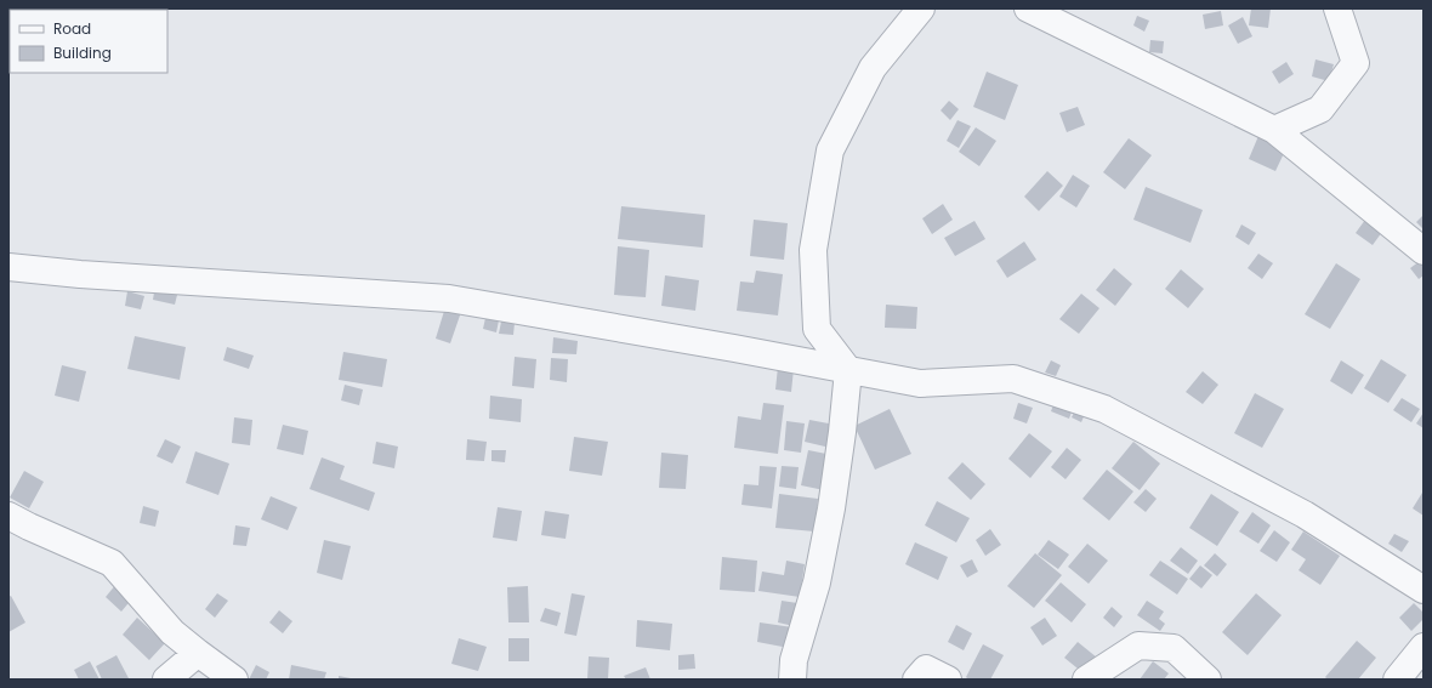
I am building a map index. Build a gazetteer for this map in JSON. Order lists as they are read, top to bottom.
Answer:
{
  "legend": ["Road", "Building"]
}
